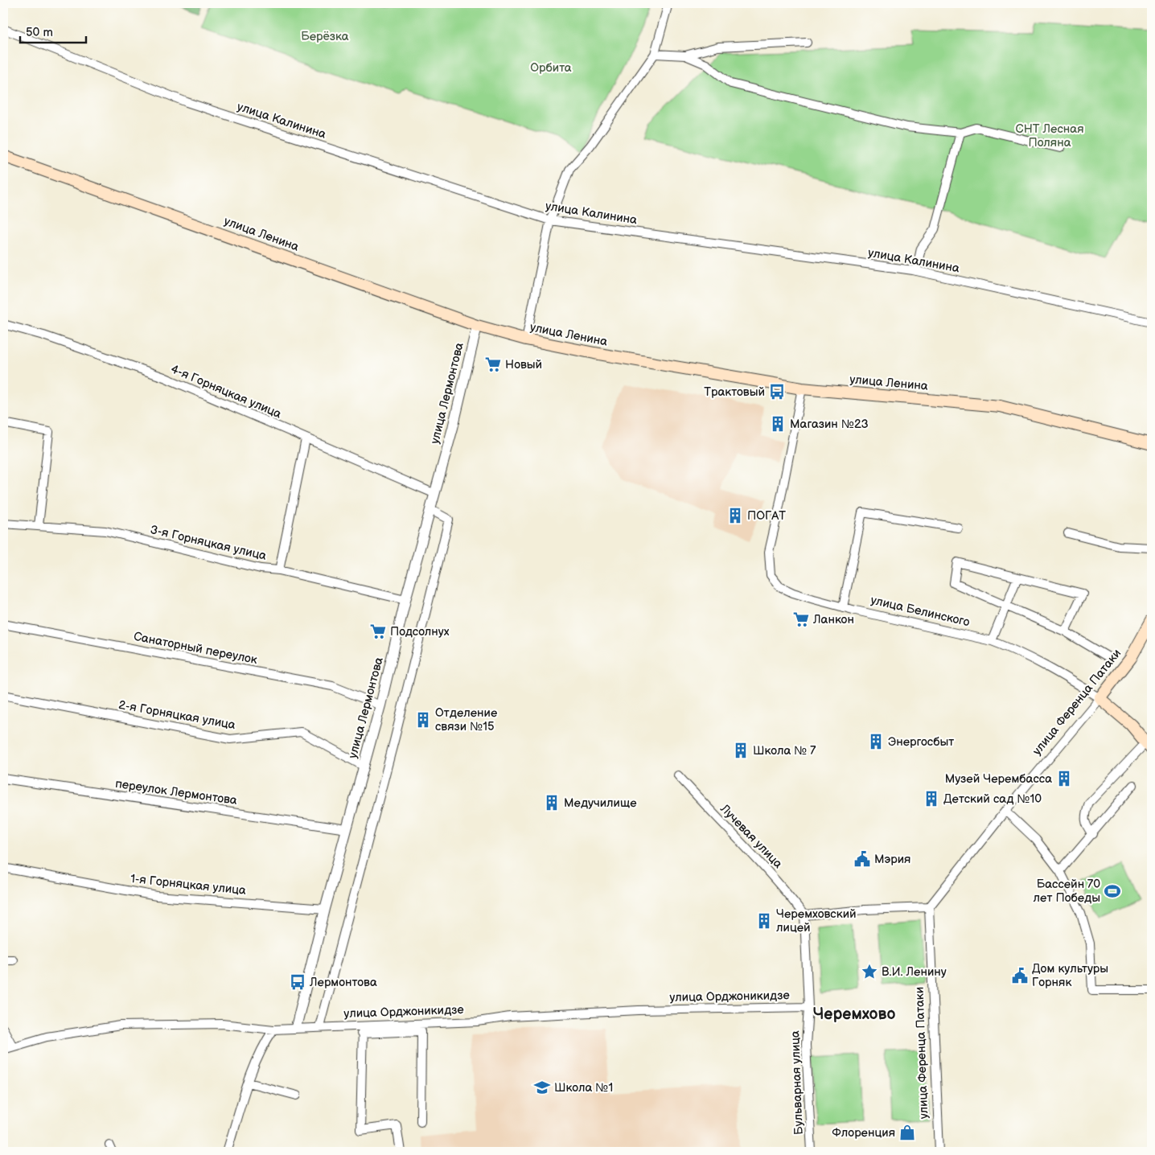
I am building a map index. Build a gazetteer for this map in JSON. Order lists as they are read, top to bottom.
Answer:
{
  "streets": {
    "main road": ["улица Ленина", "улица Белинского", "улица Ференца Патаки"],
    "street": [
      "улица Калинина",
      "4-я Горняцкая улица",
      "улица Лермонтова",
      "3-я Горняцкая улица",
      "Санаторный переулок",
      "2-я Горняцкая улица",
      "переулок Лермонтова",
      "Лучевая улица",
      "1-я Горняцкая улица",
      "улица Орджоникидзе",
      "Бульварная улица"
    ]
  },
  "crossings": [
    ["улица Ленина", "улица Лермонтова"],
    ["улица Ленина", "улица Белинского"],
    ["4-я Горняцкая улица", "улица Лермонтова"],
    ["улица Лермонтова", "3-я Горняцкая улица"],
    ["улица Лермонтова", "Санаторный переулок"],
    ["улица Лермонтова", "2-я Горняцкая улица"],
    ["улица Лермонтова", "переулок Лермонтова"],
    ["улица Лермонтова", "1-я Горняцкая улица"],
    ["улица Лермонтова", "улица Орджоникидзе"],
    ["улица Белинского", "улица Ференца Патаки"],
    ["Лучевая улица", "Бульварная улица"],
    ["улица Орджоникидзе", "Бульварная улица"]
  ],
  "districts": ["Черемхово"],
  "parks": ["Берёзка", "Орбита", "СНТ Лесная Поляна"],
  "places": {
    "supermarket": ["Новый", "Ланкон", "Подсолнух"],
    "bus stop": ["Трактовый", "Лермонтова"],
    "building": [
      "Магазин №23",
      "ПОГАТ",
      "Отделение связи №15",
      "Энергосбыт",
      "Школа № 7",
      "Музей Черембасса",
      "Детский сад №10",
      "Медучилище",
      "Черемховский лицей"
    ],
    "public building": ["Мэрия", "Дом культуры Горняк"],
    "sports": ["Бассейн 70 лет Победы"],
    "place": ["В.И. Ленину"],
    "school or university": ["Школа №1"],
    "shop": ["Флоренция"]
  },
  "scale_bar": "50 m"
}
